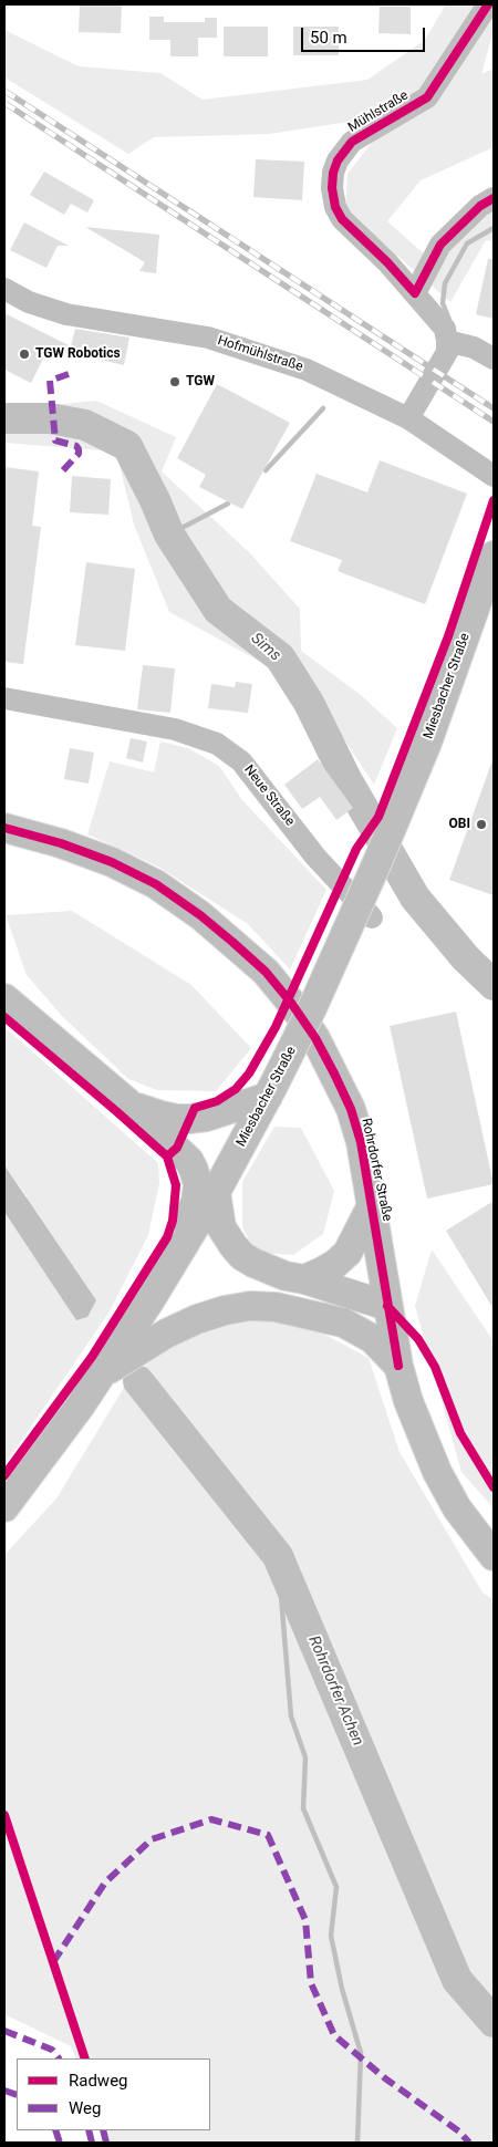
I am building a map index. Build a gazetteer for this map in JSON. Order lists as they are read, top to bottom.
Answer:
{
  "streets": {
    "main road": ["Miesbacher Straße", "Rohrdorfer Straße"],
    "street": ["Mühlstraße", "Hofmühlstraße", "Neue Straße"]
  },
  "water": ["Sims", "Rohrdorfer Achen"],
  "places": ["TGW Robotics", "TGW", "OBI"],
  "legend": ["Radweg", "Weg"],
  "scale_bar": "50 m"
}
